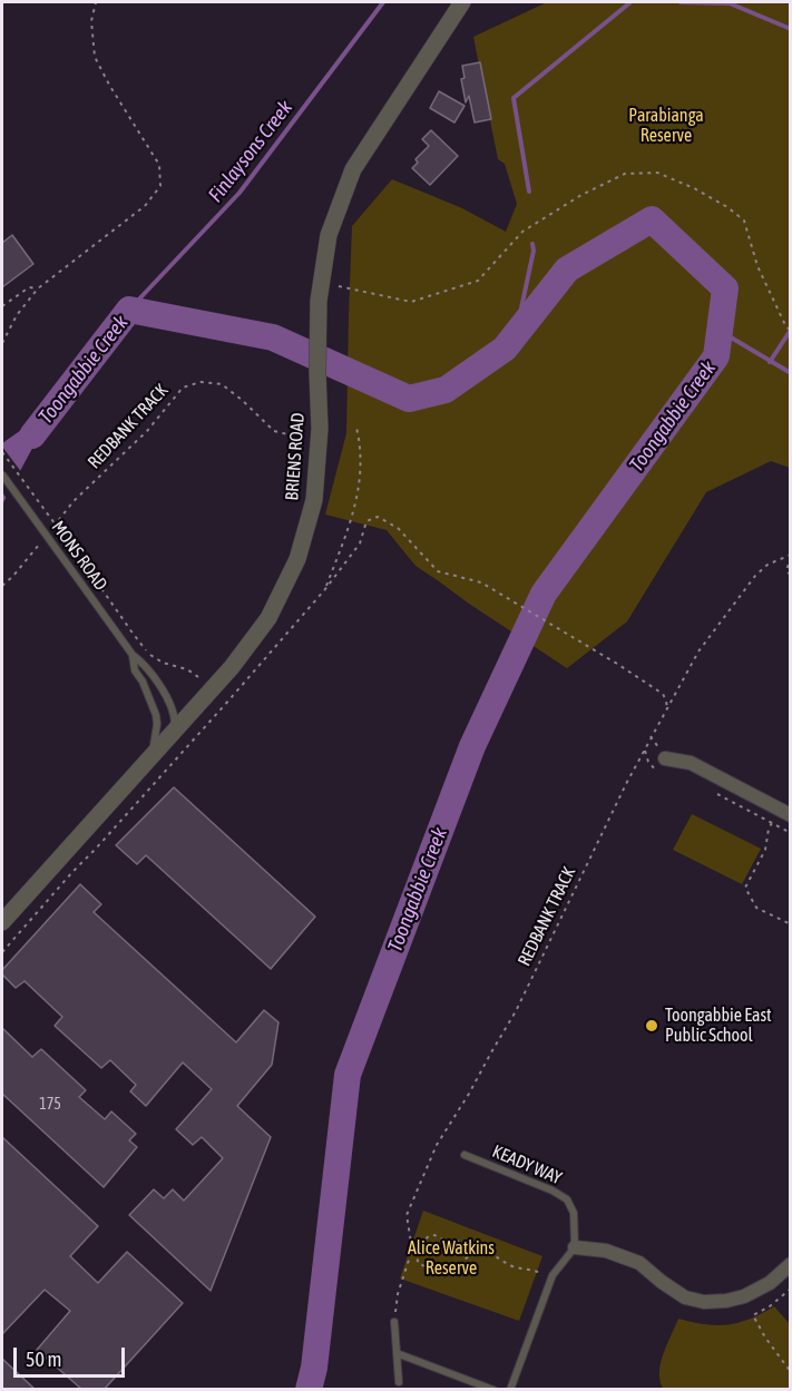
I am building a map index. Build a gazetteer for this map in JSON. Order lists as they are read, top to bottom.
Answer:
{
  "streets": {
    "street": ["BRIENS ROAD"],
    "lane": ["MONS ROAD", "KEADY WAY"],
    "path": ["REDBANK TRACK"]
  },
  "crossings": [
    ["BRIENS ROAD", "MONS ROAD"]
  ],
  "water": ["Finlaysons Creek", "Toongabbie Creek"],
  "parks": ["Parabianga Reserve", "Alice Watkins Reserve"],
  "places": ["Toongabbie East Public School"],
  "house_numbers": ["175"],
  "scale_bar": "50 m"
}
